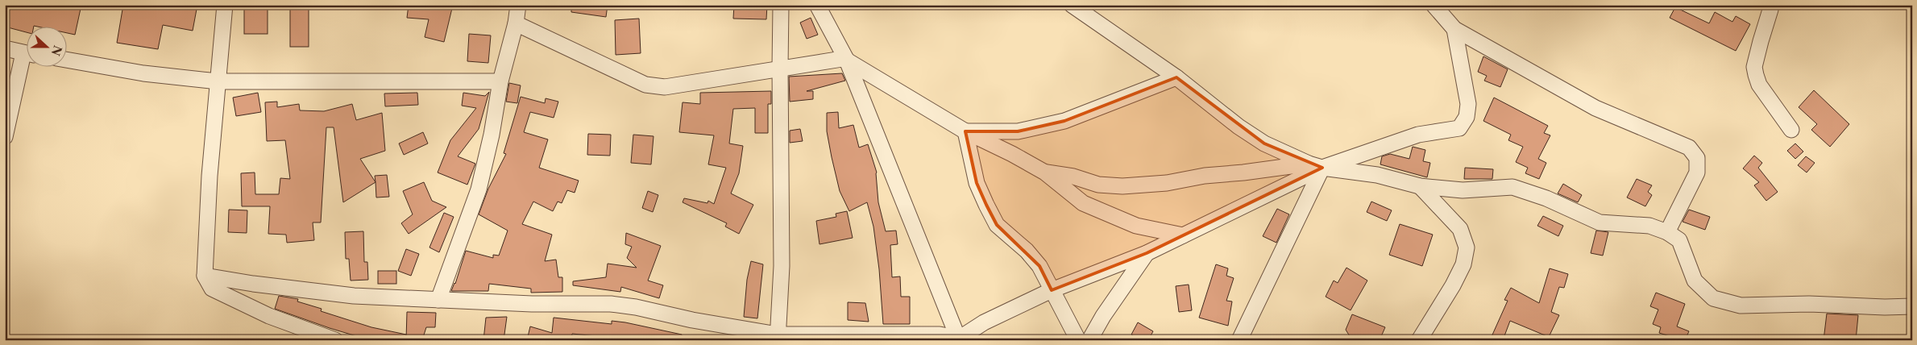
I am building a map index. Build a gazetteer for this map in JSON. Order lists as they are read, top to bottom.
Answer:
{
  "north": "right"
}
